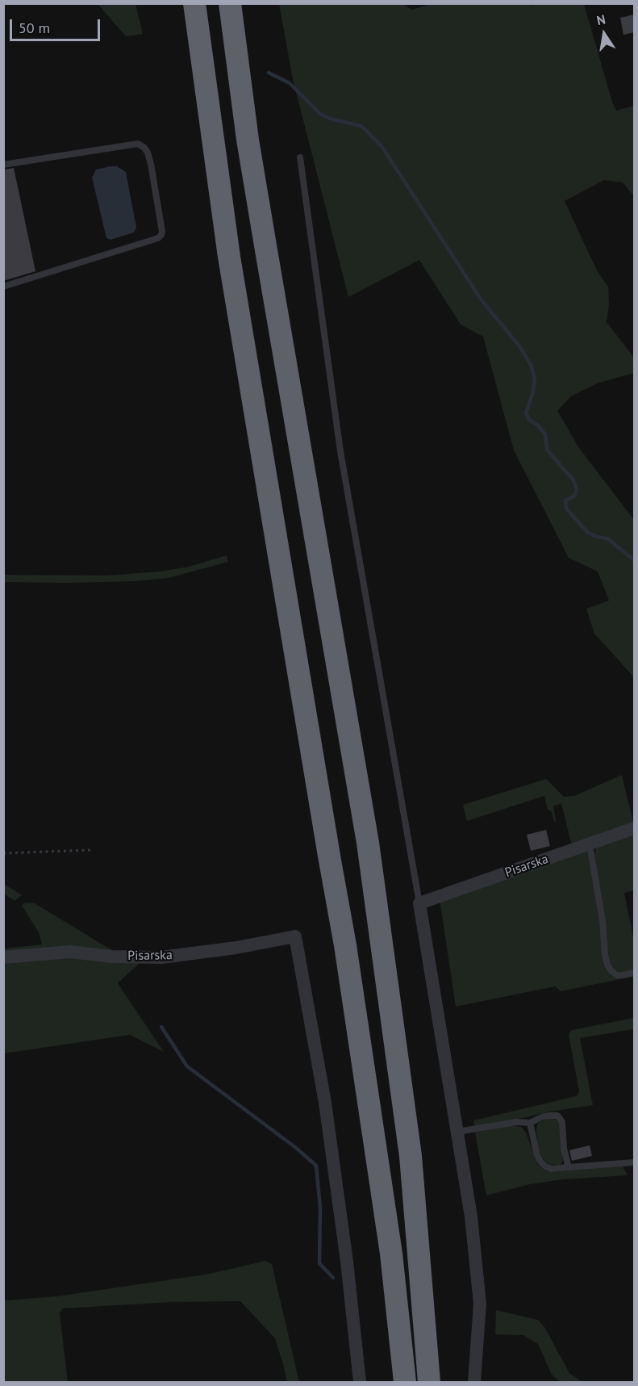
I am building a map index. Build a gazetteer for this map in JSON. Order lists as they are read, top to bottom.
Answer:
{
  "streets": {
    "street": ["Pisarska"]
  },
  "scale_bar": "50 m",
  "north": "top"
}
